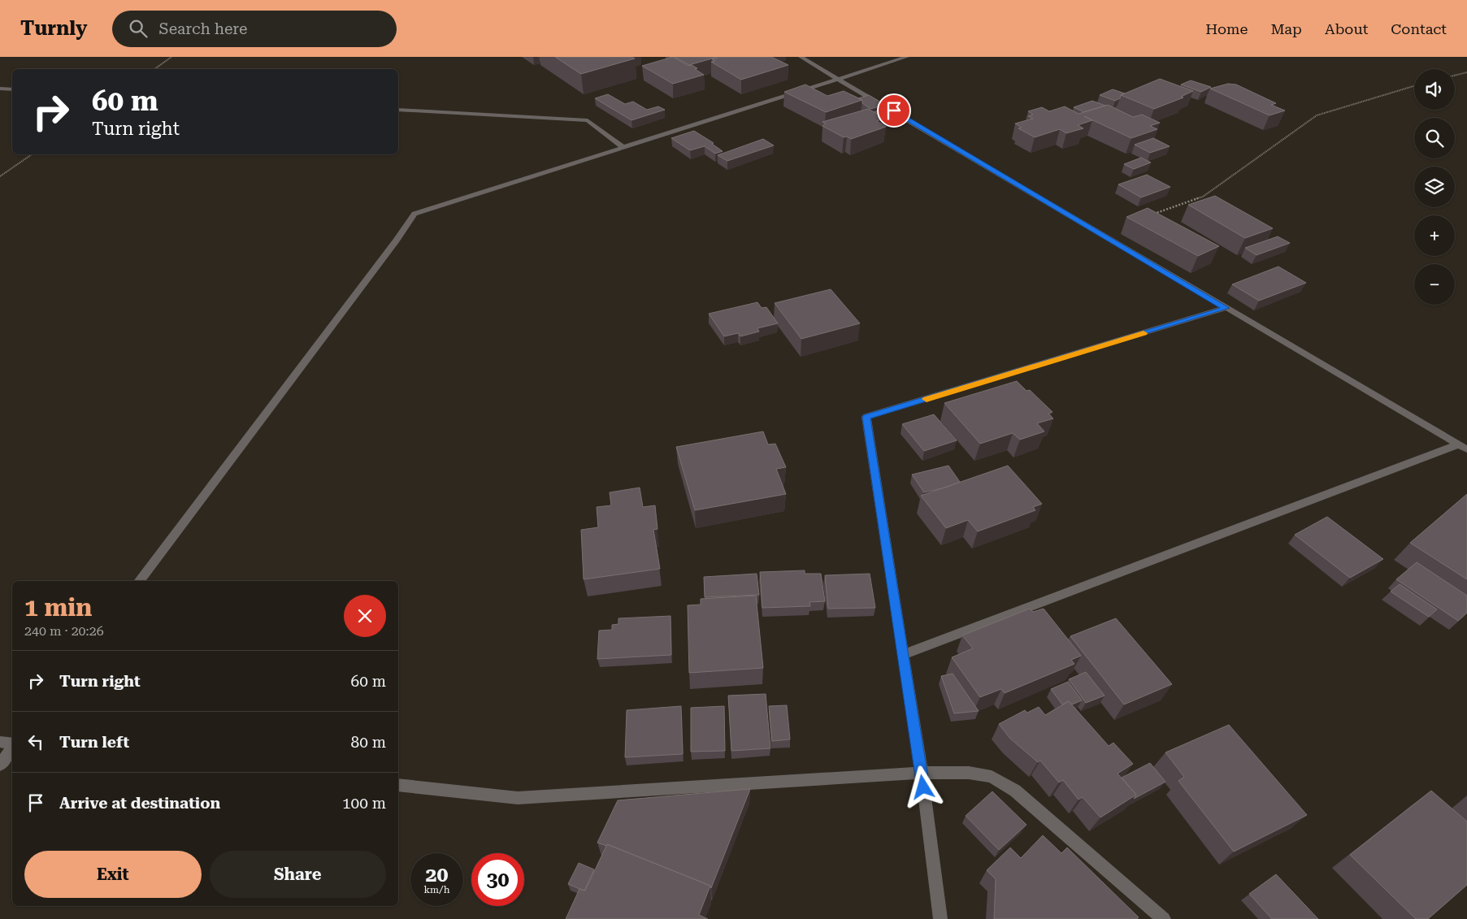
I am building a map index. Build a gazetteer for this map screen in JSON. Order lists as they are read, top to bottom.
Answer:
{
  "page": {
    "header": "Turnly",
    "search": "Search here",
    "nav": [
      "Home",
      "Map",
      "About",
      "Contact"
    ],
    "map_buttons": ["+", "−"],
    "turn": ["60 m", "Turn right"],
    "heading": ["1 min", "240 m · 20:26"],
    "list": [
      {
        "name": "Turn right",
        "value": "60 m"
      },
      {
        "name": "Turn left",
        "value": "80 m"
      },
      {
        "name": "Arrive at destination",
        "value": "100 m"
      }
    ],
    "buttons": ["Exit", "Share"],
    "speed": "20 km/h",
    "limit": "30"
  }
}
